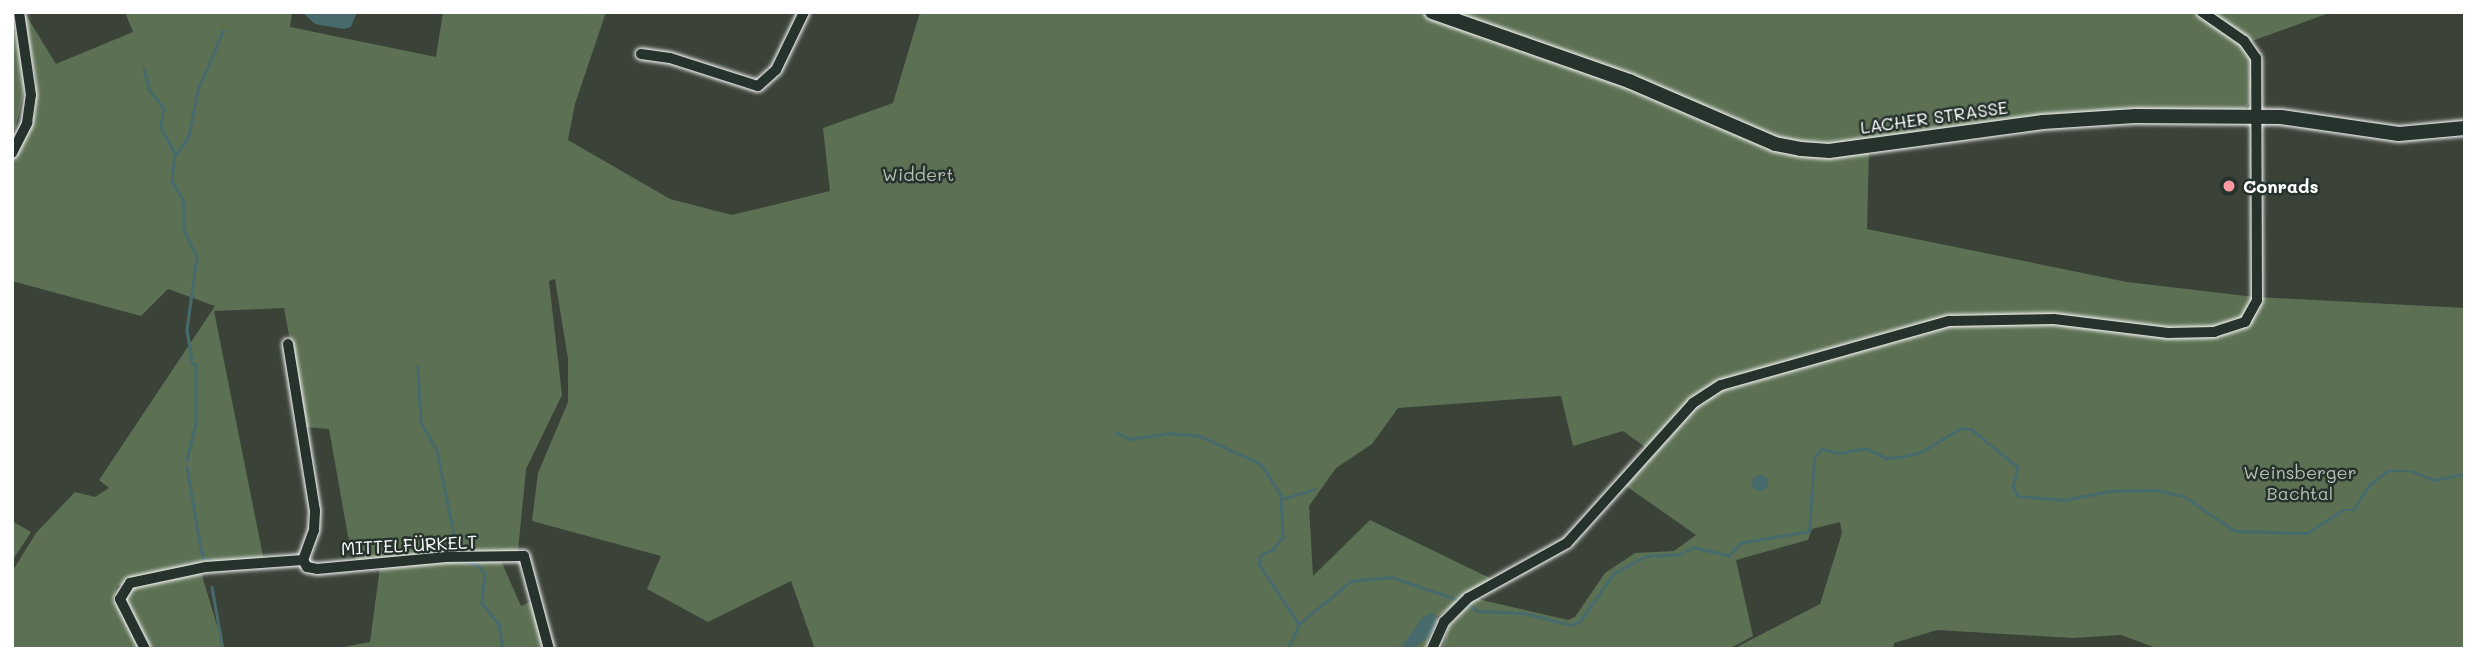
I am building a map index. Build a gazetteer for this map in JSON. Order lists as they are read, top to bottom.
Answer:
{
  "streets": {
    "street": ["LACHER STRASSE", "MITTELFÜRKELT"]
  },
  "parks": ["Widdert", "Weinsberger Bachtal"],
  "places": ["Conrads"]
}
